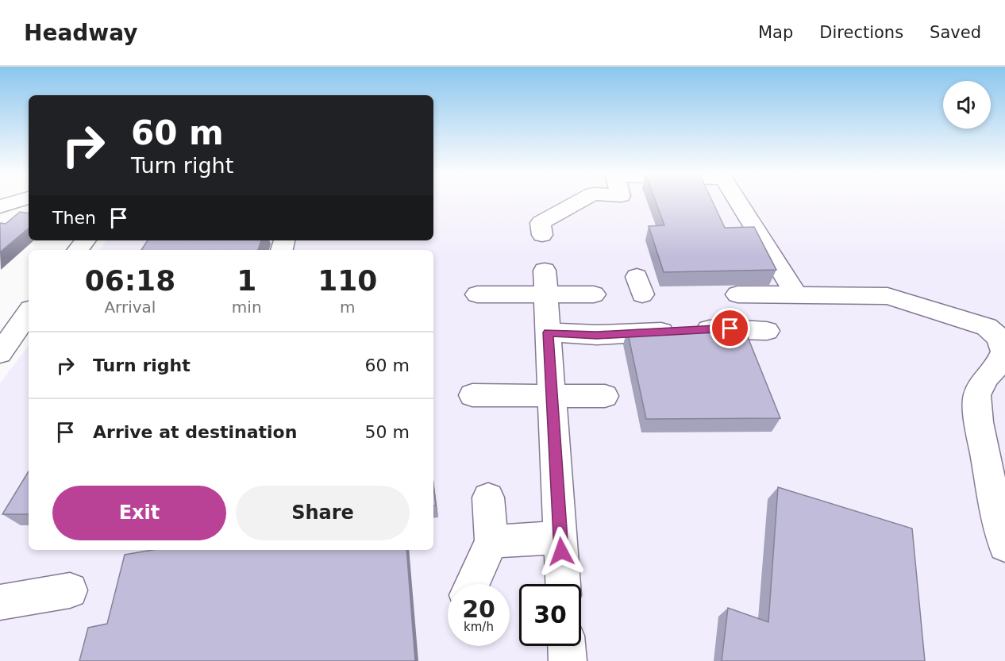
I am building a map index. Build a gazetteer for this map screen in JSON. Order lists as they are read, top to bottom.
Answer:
{
  "page": {
    "header": "Headway",
    "nav": ["Map", "Directions", "Saved"],
    "turn": ["60 m", "Turn right"],
    "then": "Then",
    "eta": [
      "06:18",
      "Arrival",
      "1",
      "min",
      "110",
      "m"
    ],
    "list": [
      {
        "name": "Turn right",
        "value": "60 m"
      },
      {
        "name": "Arrive at destination",
        "value": "50 m"
      }
    ],
    "buttons": ["Exit", "Share"],
    "speed": "20 km/h",
    "limit": "30"
  }
}
